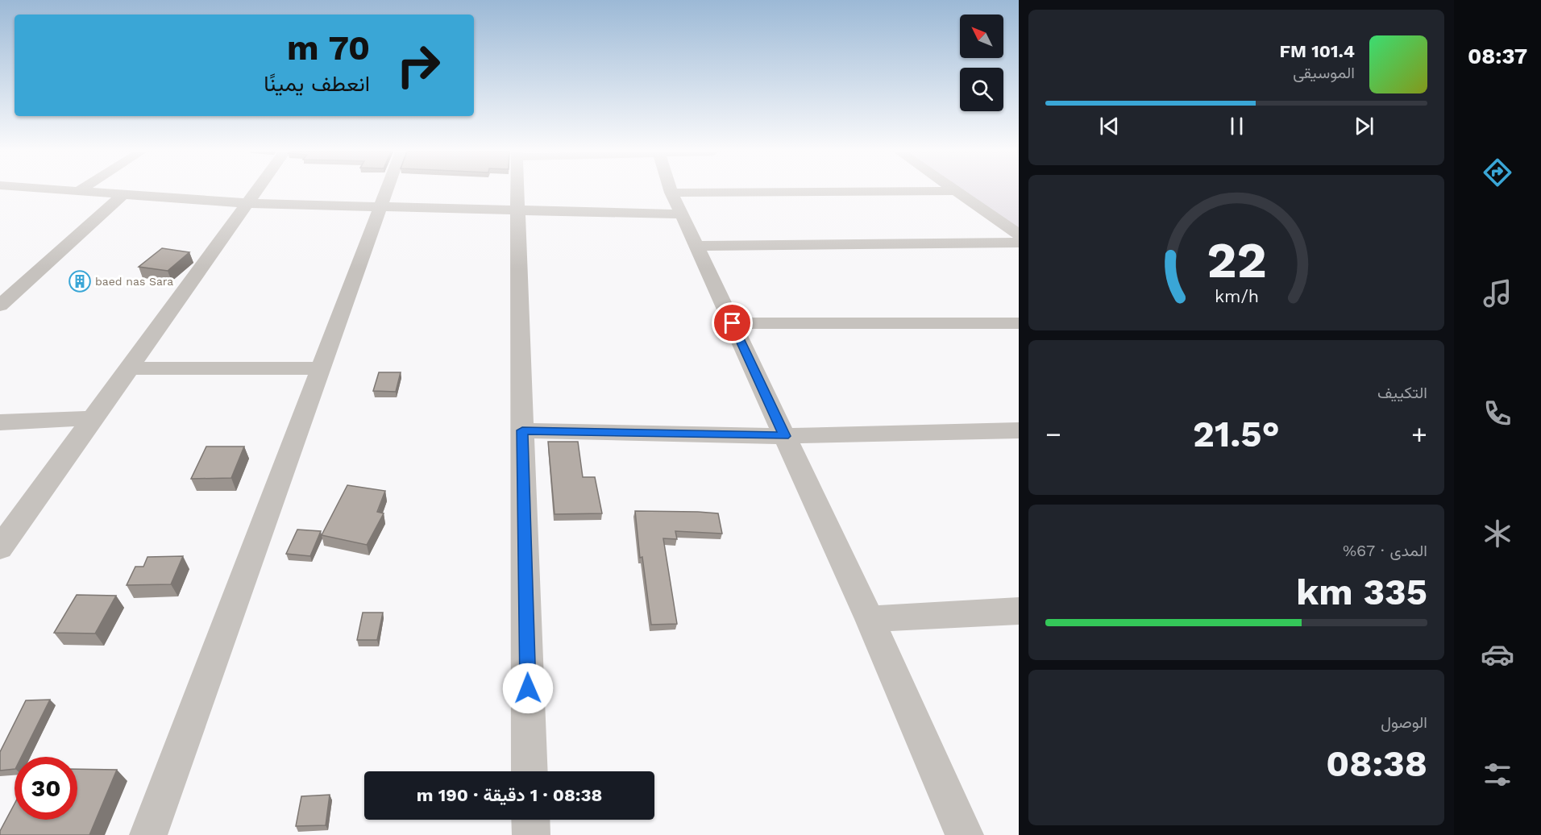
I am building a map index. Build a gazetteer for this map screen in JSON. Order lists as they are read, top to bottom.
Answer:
{
  "places": {
    "building": ["baed nas Sara"]
  },
  "north": "top left",
  "page": {
    "tabs": "08:37",
    "turn": ["70 m", "انعطف يمينًا"],
    "song": ["101.4 FM", "الموسيقى"],
    "tile": [
      "التكييف",
      ["المدى · 67%", "335 km"],
      ["الوصول", "08:38"]
    ],
    "heat": ["−", "21.5°", "+"],
    "limit": "30",
    "trip": "08:38 · 1 دقيقة · 190 m",
    "gauge": ["22", "km/h"]
  }
}
